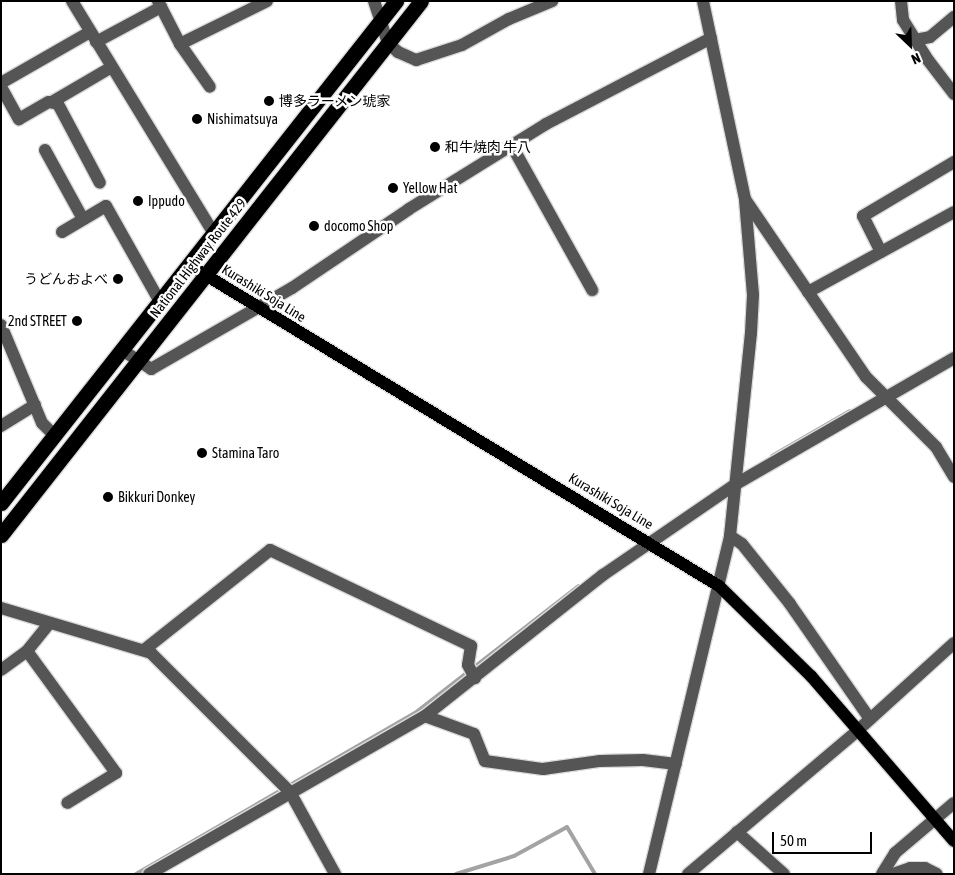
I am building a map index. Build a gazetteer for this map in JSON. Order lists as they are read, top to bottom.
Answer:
{
  "streets": {
    "highway": ["National Highway Route 429"],
    "main road": ["Kurashiki Soja Line"]
  },
  "crossings": [
    ["National Highway Route 429", "Kurashiki Soja Line"]
  ],
  "places": [
    "博多ラーメン琥家",
    "Nishimatsuya",
    "和牛焼肉 牛八",
    "Yellow Hat",
    "Ippudo",
    "docomo Shop",
    "うどんおよべ",
    "2nd STREET",
    "Stamina Taro",
    "Bikkuri Donkey"
  ],
  "scale_bar": "50 m",
  "north": "bottom right"
}
